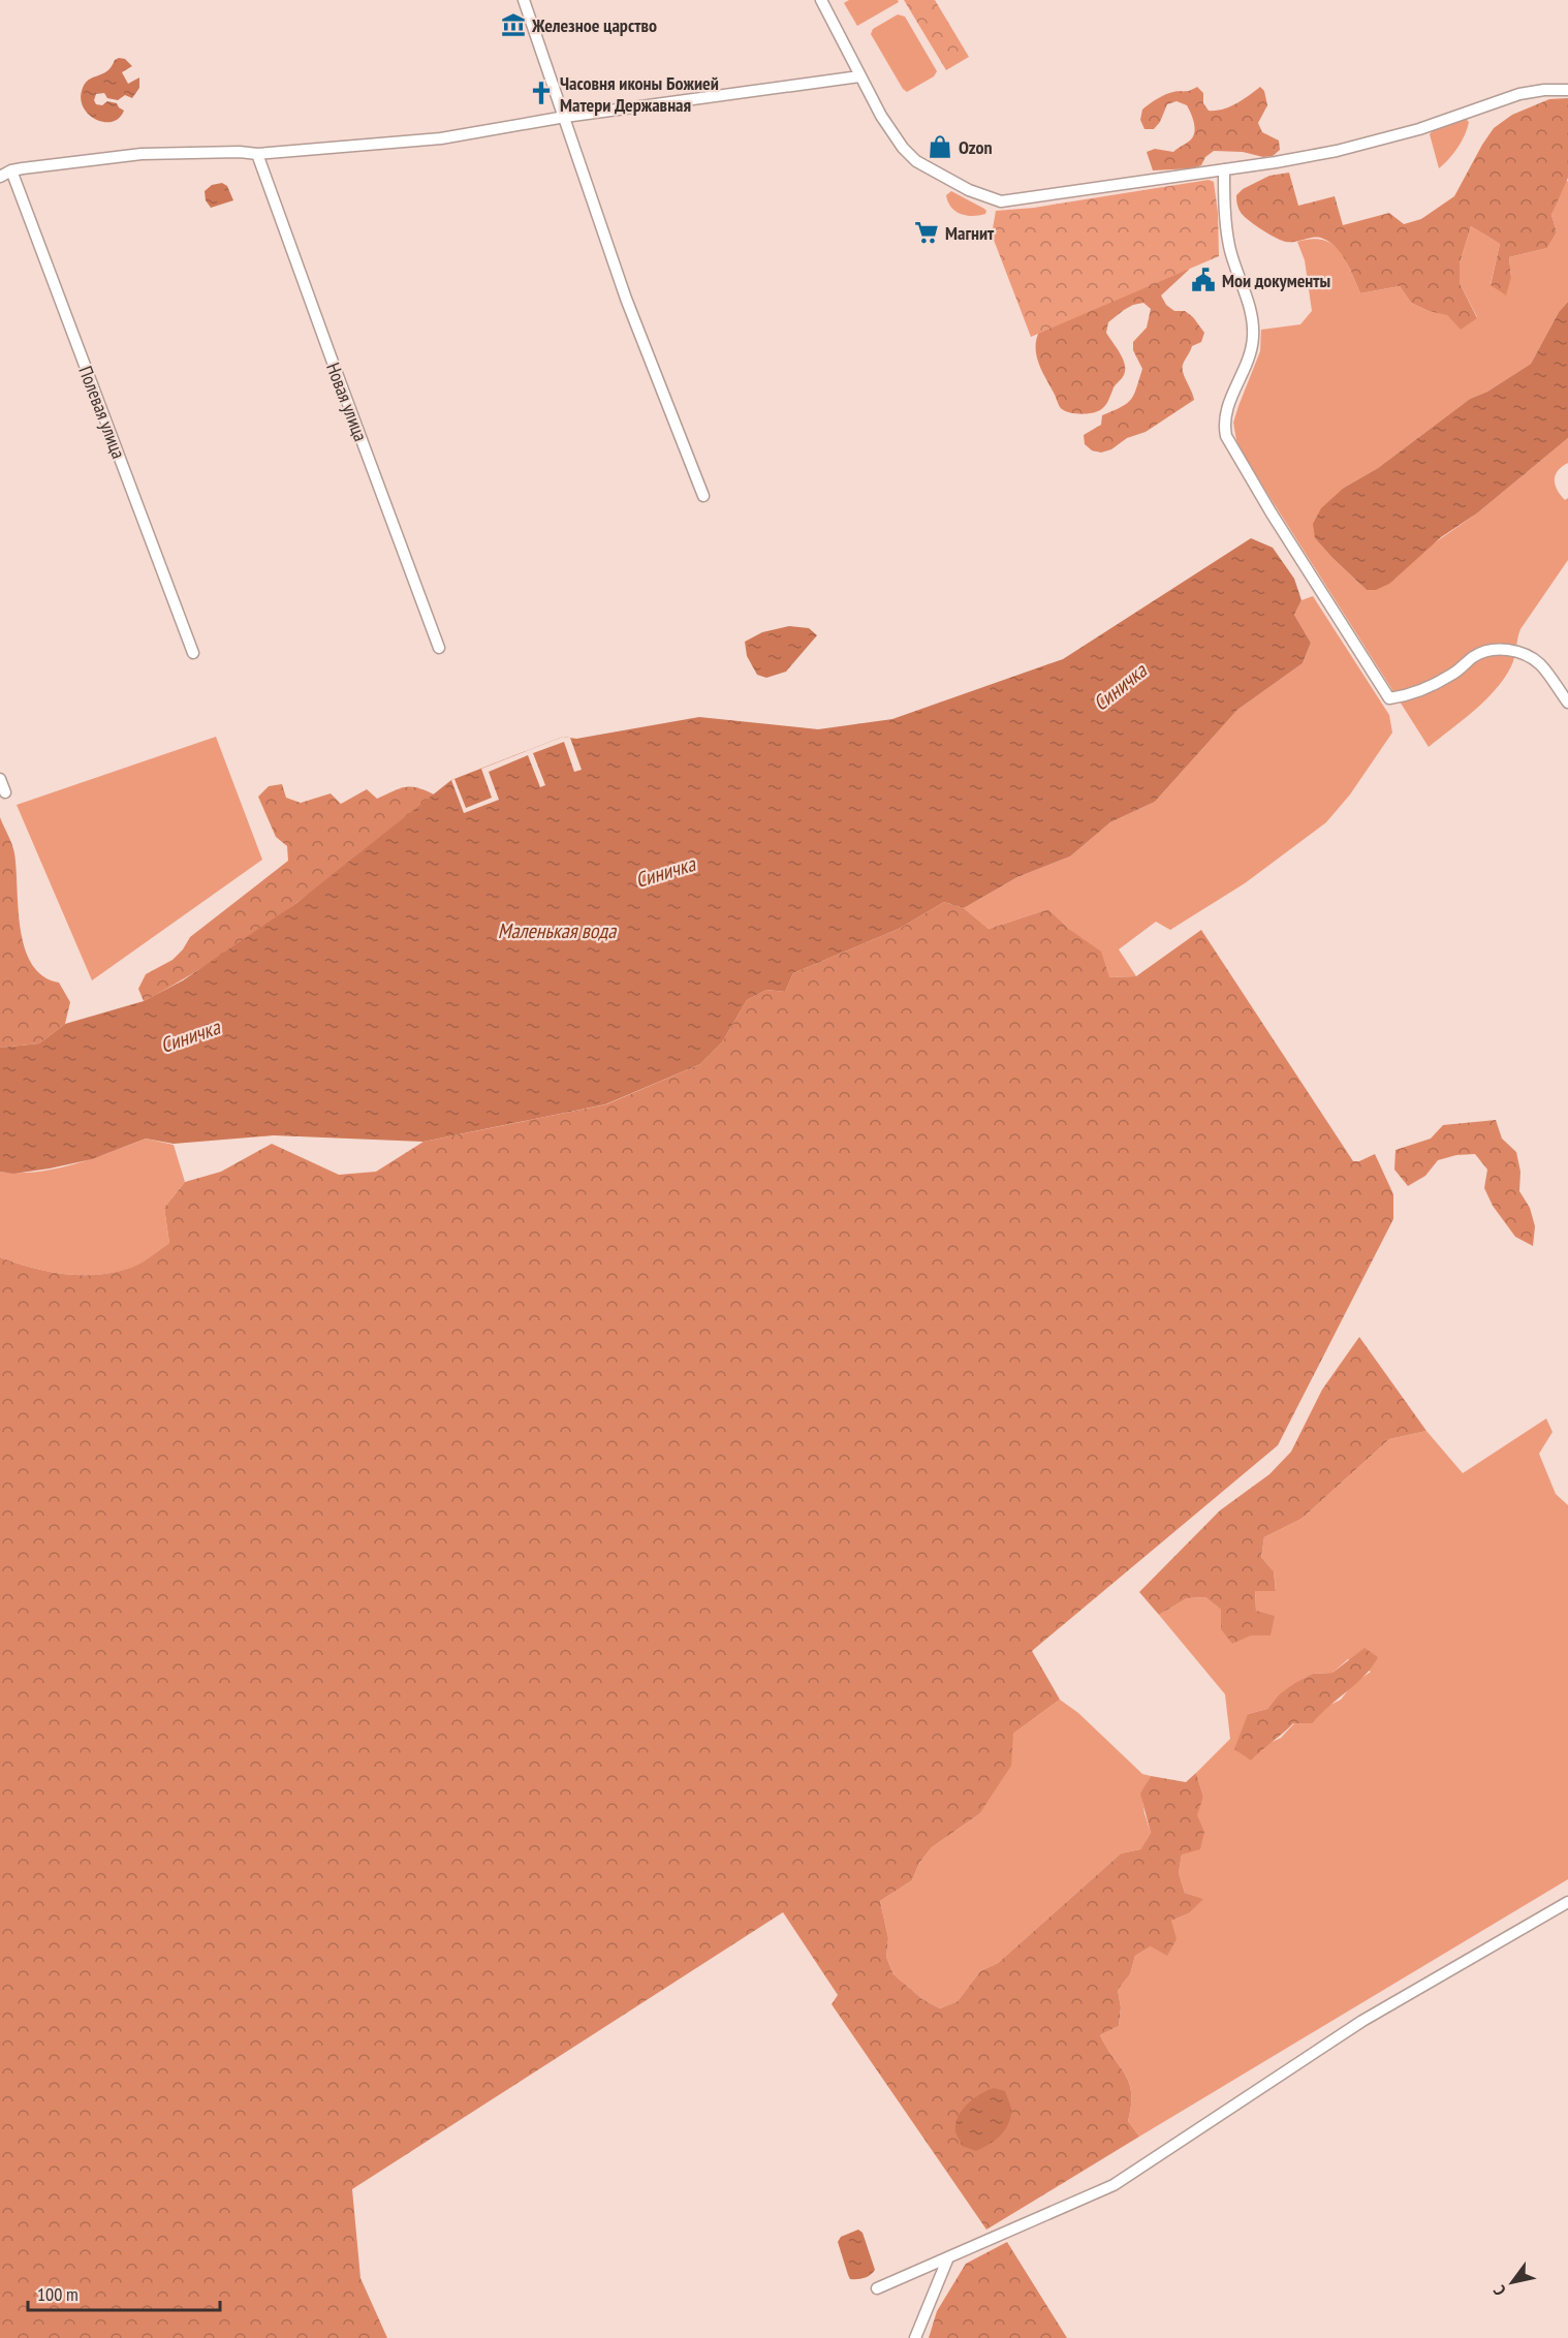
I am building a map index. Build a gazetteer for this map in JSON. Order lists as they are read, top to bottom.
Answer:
{
  "streets": {
    "street": ["Новая улица", "Полевая улица"]
  },
  "water": ["Синичка", "Маленькая вода"],
  "places": {
    "museum": ["Железное царство"],
    "church": ["Часовня иконы Божией Матери Державная"],
    "shop": ["Ozon"],
    "supermarket": ["Магнит"],
    "public building": ["Мои документы"]
  },
  "scale_bar": "100 m",
  "north": "bottom left"
}
